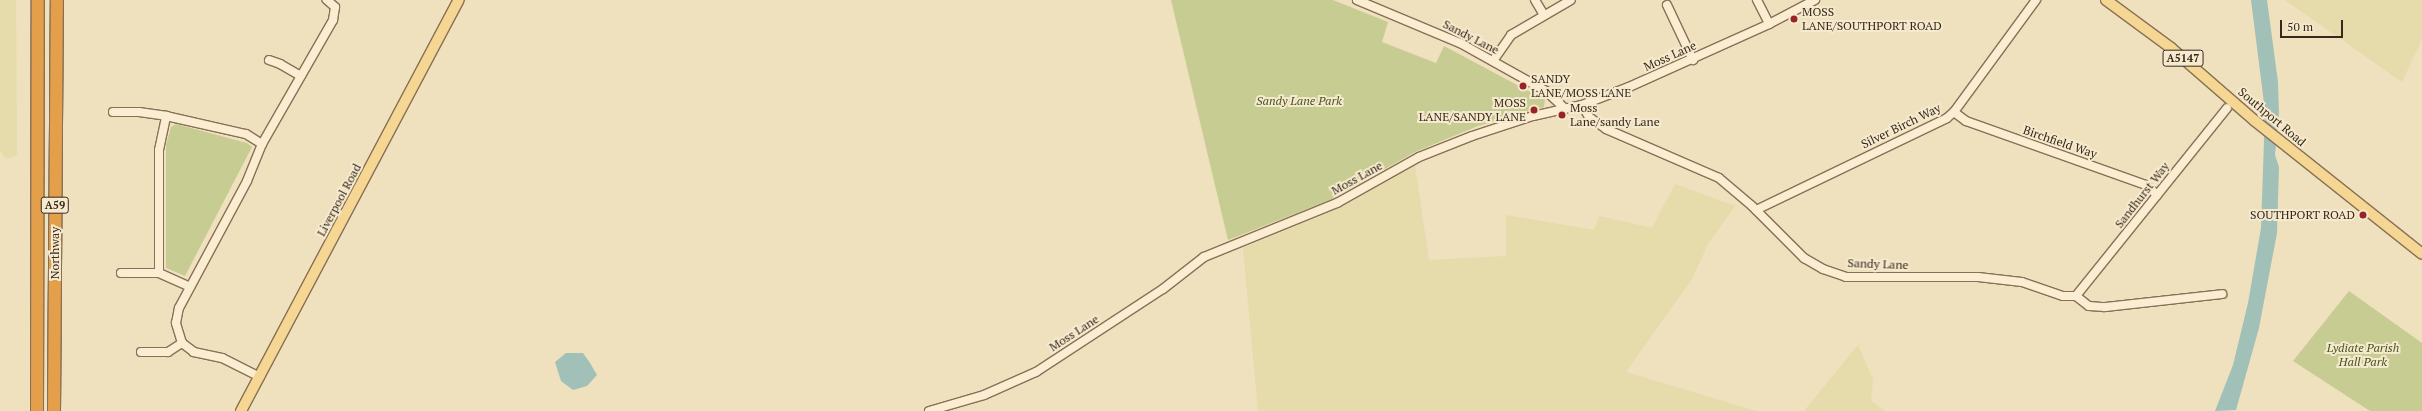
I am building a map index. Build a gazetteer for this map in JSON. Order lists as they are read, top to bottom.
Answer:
{
  "streets": {
    "highway": ["A59", "Northway"],
    "main road": ["A5147", "Southport Road", "Liverpool Road"],
    "street": [
      "Sandy Lane",
      "Moss Lane",
      "Silver Birch Way",
      "Birchfield Way",
      "Sandhurst Way"
    ]
  },
  "crossings": [
    ["Sandy Lane", "Moss Lane"],
    ["Sandy Lane", "Silver Birch Way"],
    ["Sandy Lane", "Sandhurst Way"],
    ["Silver Birch Way", "Birchfield Way"],
    ["Birchfield Way", "Sandhurst Way"]
  ],
  "parks": ["Sandy Lane Park", "Lydiate Parish Hall Park"],
  "places": [
    "MOSS LANE/SOUTHPORT ROAD",
    "SANDY LANE/MOSS LANE",
    "MOSS LANE/SANDY LANE",
    "Moss Lane/sandy Lane",
    "SOUTHPORT ROAD"
  ],
  "scale_bar": "50 m"
}
